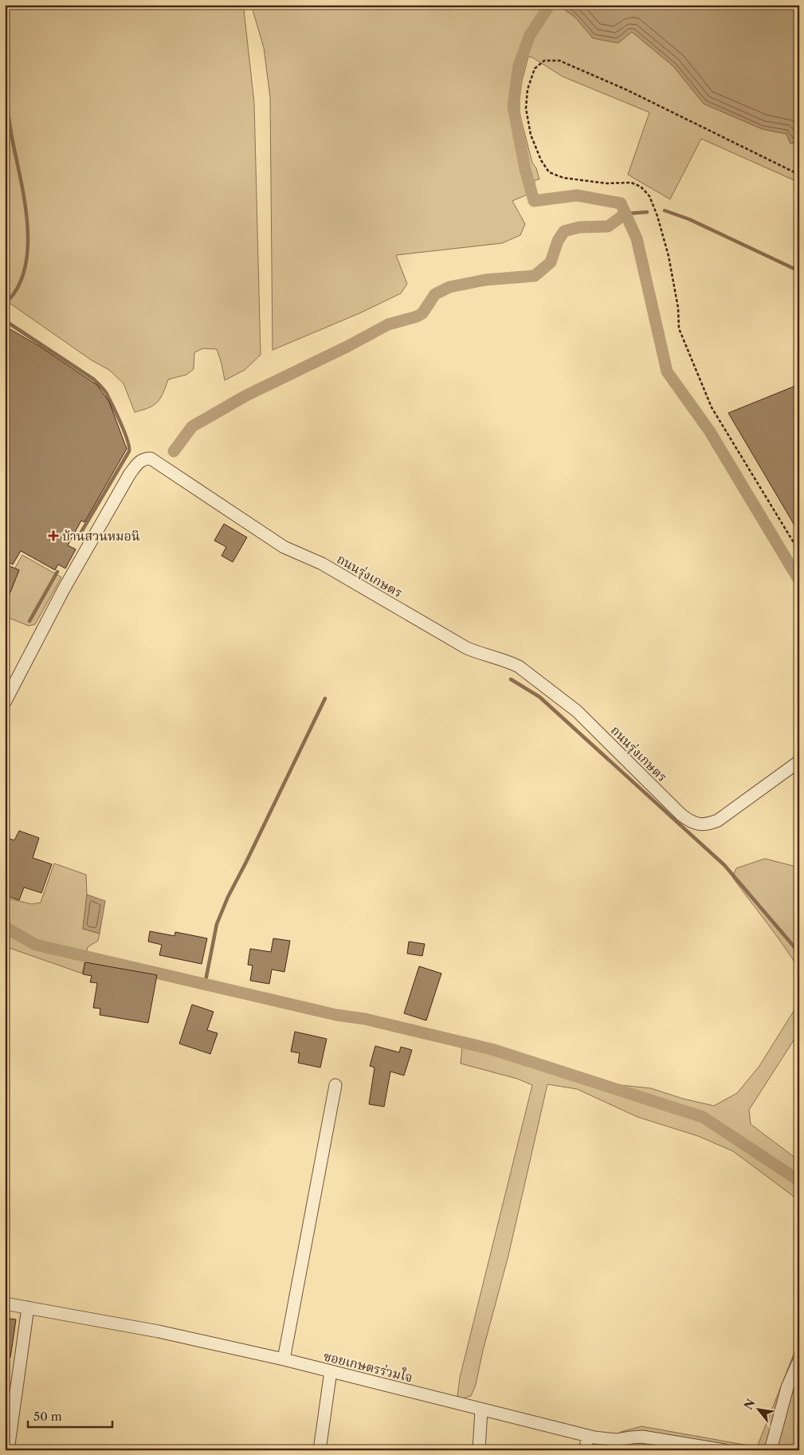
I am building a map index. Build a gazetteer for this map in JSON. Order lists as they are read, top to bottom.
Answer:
{
  "streets": {
    "street": ["ถนนรุ่งเกษตร", "ซอยเกษตรร่วมใจ"]
  },
  "places": {
    "health": ["บ้านสวนหมอนิ"]
  },
  "scale_bar": "50 m",
  "north": "top left"
}
